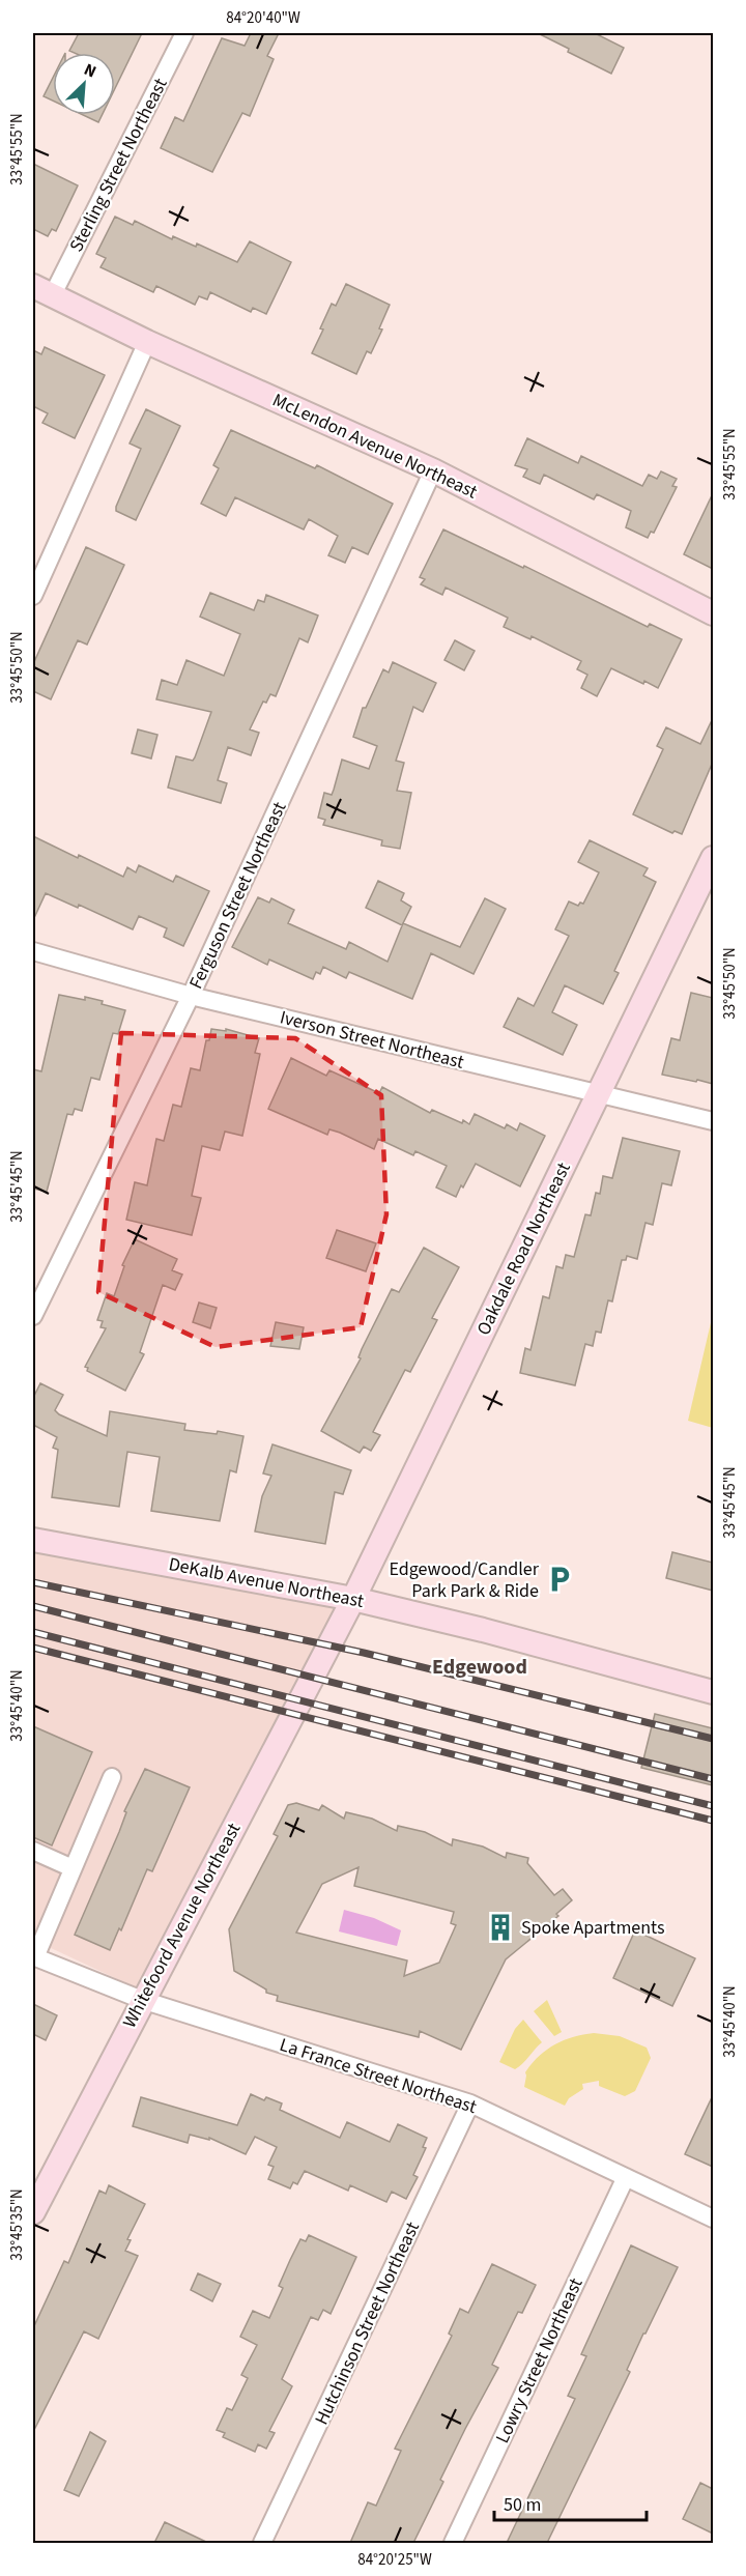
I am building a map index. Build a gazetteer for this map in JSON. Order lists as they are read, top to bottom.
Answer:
{
  "streets": {
    "street": [
      "Sterling Street Northeast",
      "McLendon Avenue Northeast",
      "Ferguson Street Northeast",
      "Iverson Street Northeast",
      "Oakdale Road Northeast",
      "DeKalb Avenue Northeast",
      "Whitefoord Avenue Northeast",
      "La France Street Northeast",
      "Hutchinson Street Northeast",
      "Lowry Street Northeast"
    ]
  },
  "crossings": [
    ["Sterling Street Northeast", "McLendon Avenue Northeast"],
    ["McLendon Avenue Northeast", "Ferguson Street Northeast"],
    ["Ferguson Street Northeast", "Iverson Street Northeast"],
    ["Iverson Street Northeast", "Oakdale Road Northeast"],
    ["Oakdale Road Northeast", "DeKalb Avenue Northeast"],
    ["Oakdale Road Northeast", "Whitefoord Avenue Northeast"],
    ["Whitefoord Avenue Northeast", "La France Street Northeast"],
    ["La France Street Northeast", "Hutchinson Street Northeast"],
    ["La France Street Northeast", "Lowry Street Northeast"]
  ],
  "districts": ["Edgewood"],
  "places": {
    "parking": ["Edgewood/Candler Park Park & Ride"],
    "building": ["Spoke Apartments"]
  },
  "scale_bar": "50 m",
  "north": "top right",
  "coordinates": [
    "84°20'40\"W",
    "33°45'55\"N",
    "33°45'50\"N",
    "33°45'45\"N",
    "33°45'40\"N",
    "33°45'35\"N",
    "84°20'25\"W"
  ]
}
